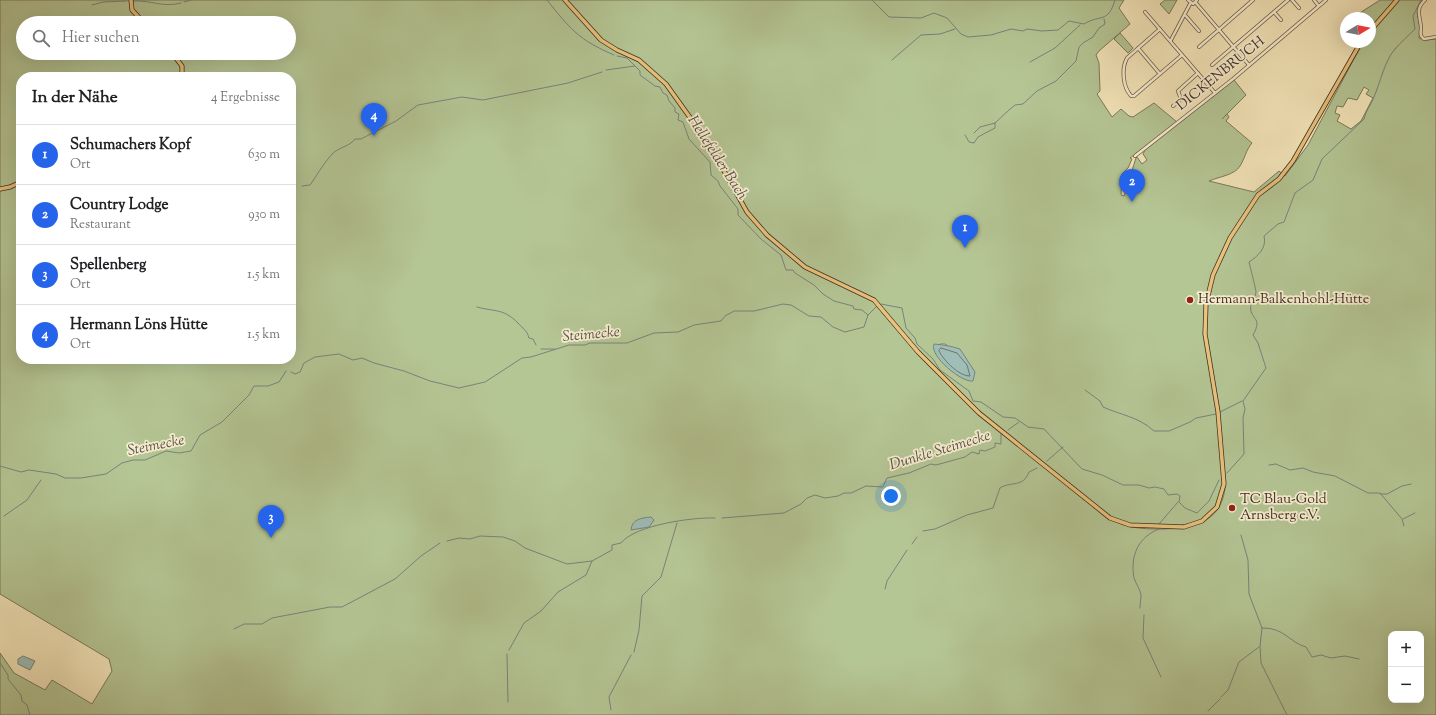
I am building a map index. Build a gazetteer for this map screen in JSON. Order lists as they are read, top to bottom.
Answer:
{
  "streets": {
    "street": ["DICKENBRUCH"]
  },
  "water": ["Hellefelder Bach", "Steimecke", "Dunkle Steimecke"],
  "places": ["Hermann-Balkenhohl-Hütte", "TC Blau-Gold Arnsberg e.V."],
  "north": "right",
  "page": {
    "search": "Hier suchen",
    "heading": ["In der Nähe", "4 Ergebnisse"],
    "pins": [
      "4",
      "2",
      "1",
      "3"
    ],
    "list": [
      {
        "mark": "1",
        "name": "Schumachers Kopf",
        "note": "Ort",
        "value": "630 m"
      },
      {
        "mark": "2",
        "name": "Country Lodge",
        "note": "Restaurant",
        "value": "930 m"
      },
      {
        "mark": "3",
        "name": "Spellenberg",
        "note": "Ort",
        "value": "1.5 km"
      },
      {
        "mark": "4",
        "name": "Hermann Löns Hütte",
        "note": "Ort",
        "value": "1.5 km"
      }
    ],
    "map_buttons": ["+", "−"]
  }
}
